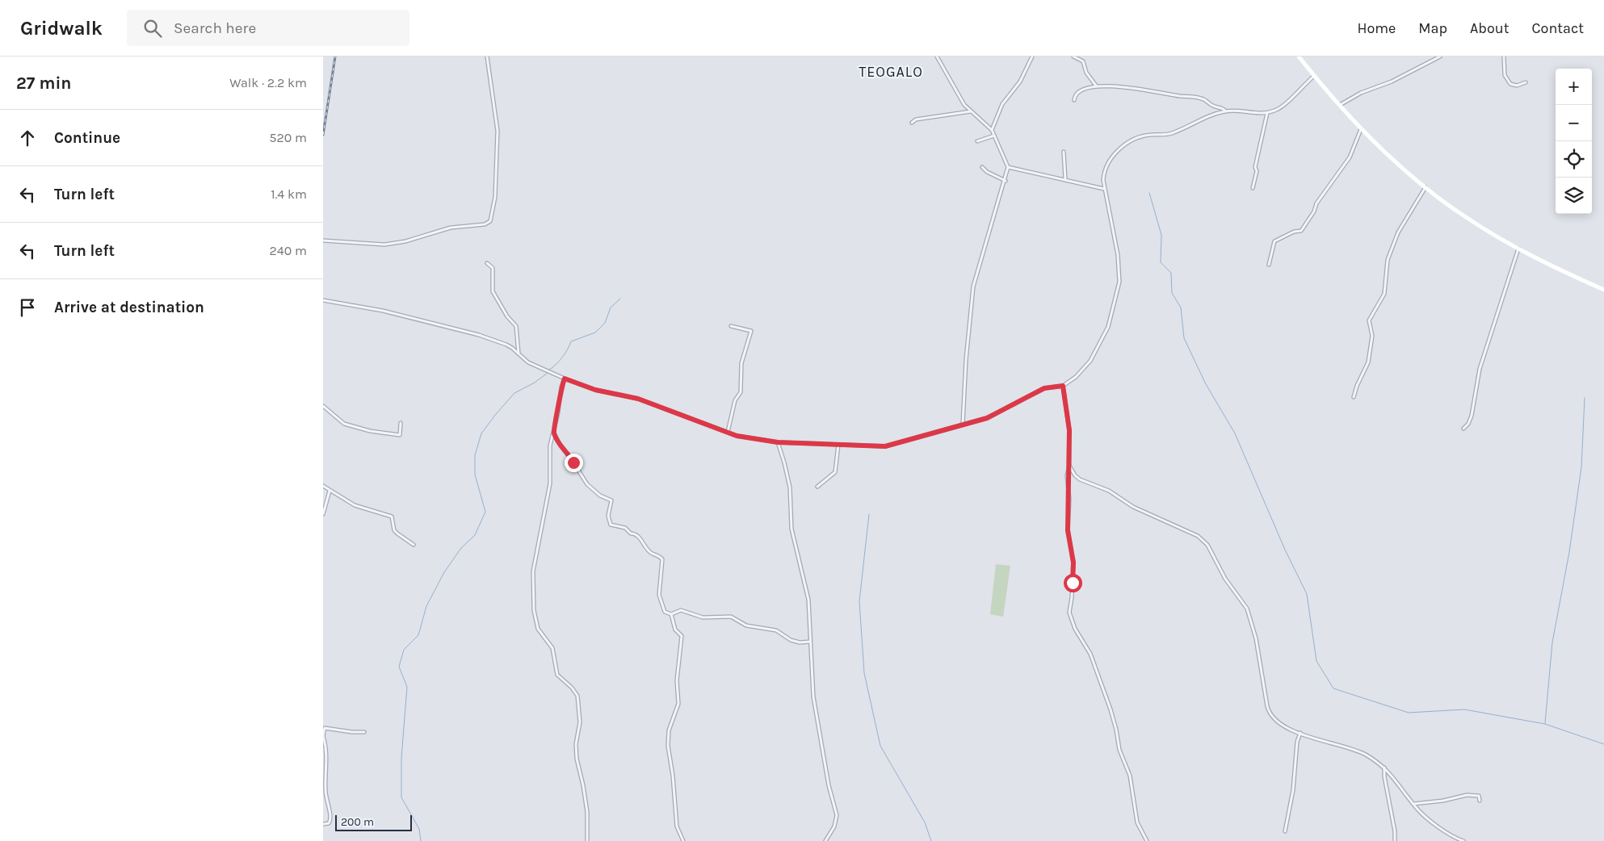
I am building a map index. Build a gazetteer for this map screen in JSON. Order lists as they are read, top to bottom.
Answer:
{
  "districts": ["TEOGALO"],
  "scale_bar": "200 m",
  "page": {
    "header": "Gridwalk",
    "search": "Search here",
    "nav": [
      "Home",
      "Map",
      "About",
      "Contact"
    ],
    "heading": ["27 min", "Walk · 2.2 km"],
    "map_buttons": ["+", "−"],
    "list": [
      ["Continue", "520 m"],
      ["Turn left", "1.4 km"],
      ["Turn left", "240 m"],
      "Arrive at destination"
    ],
    "scale": "200 m"
  }
}
